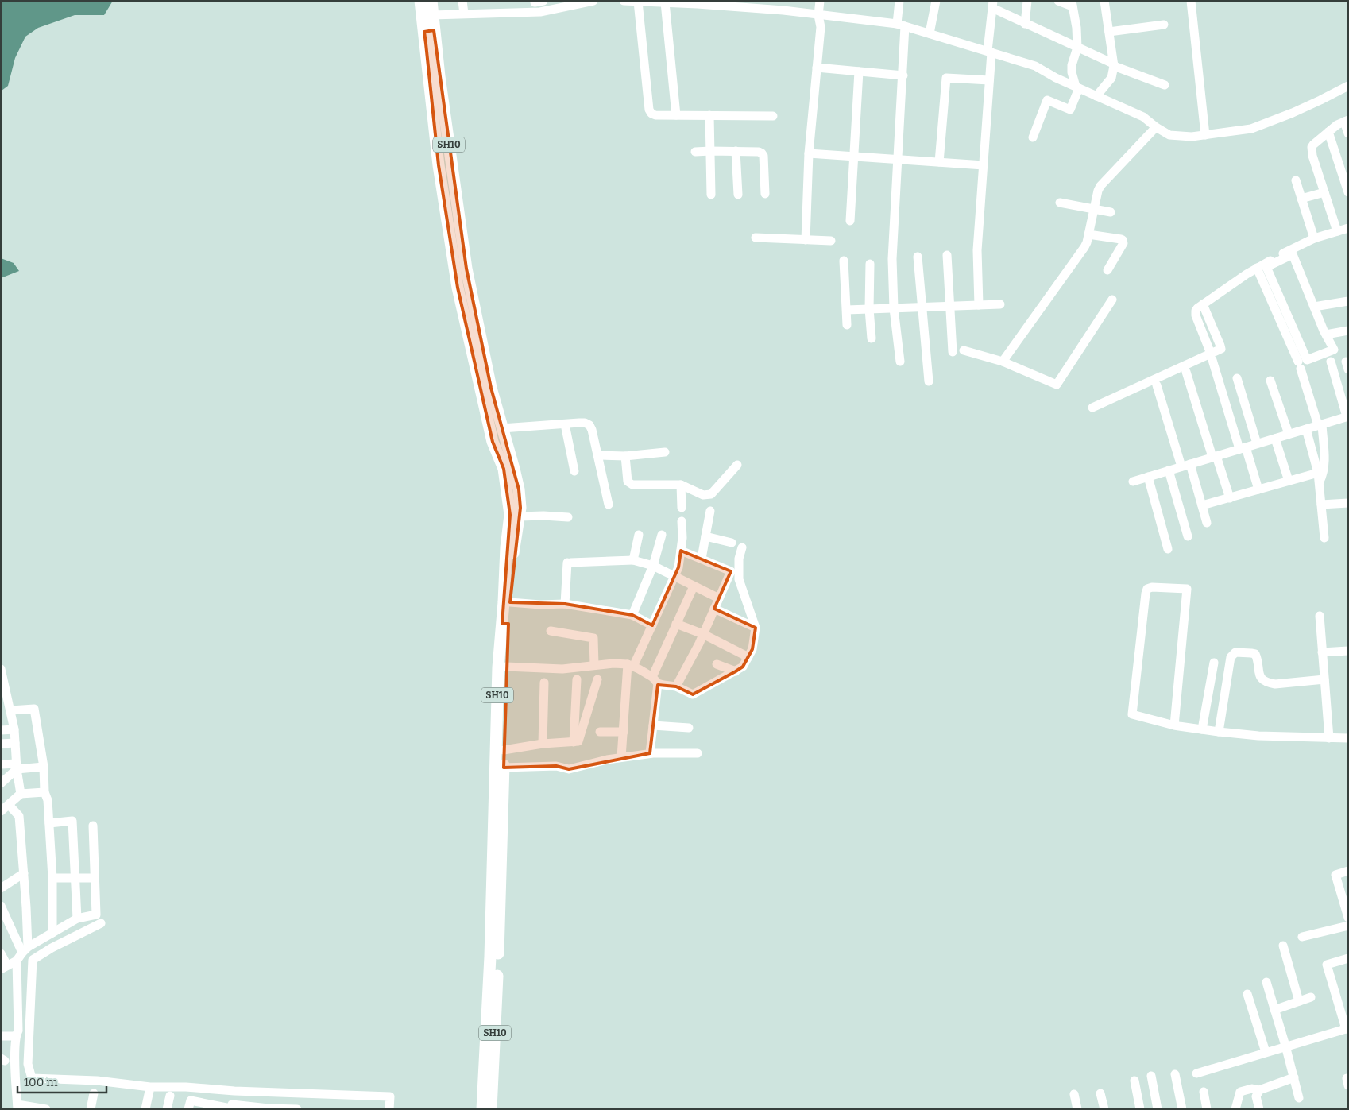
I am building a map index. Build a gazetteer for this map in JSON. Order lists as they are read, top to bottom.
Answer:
{
  "streets": {
    "main road": ["SH10"]
  },
  "scale_bar": "100 m"
}
